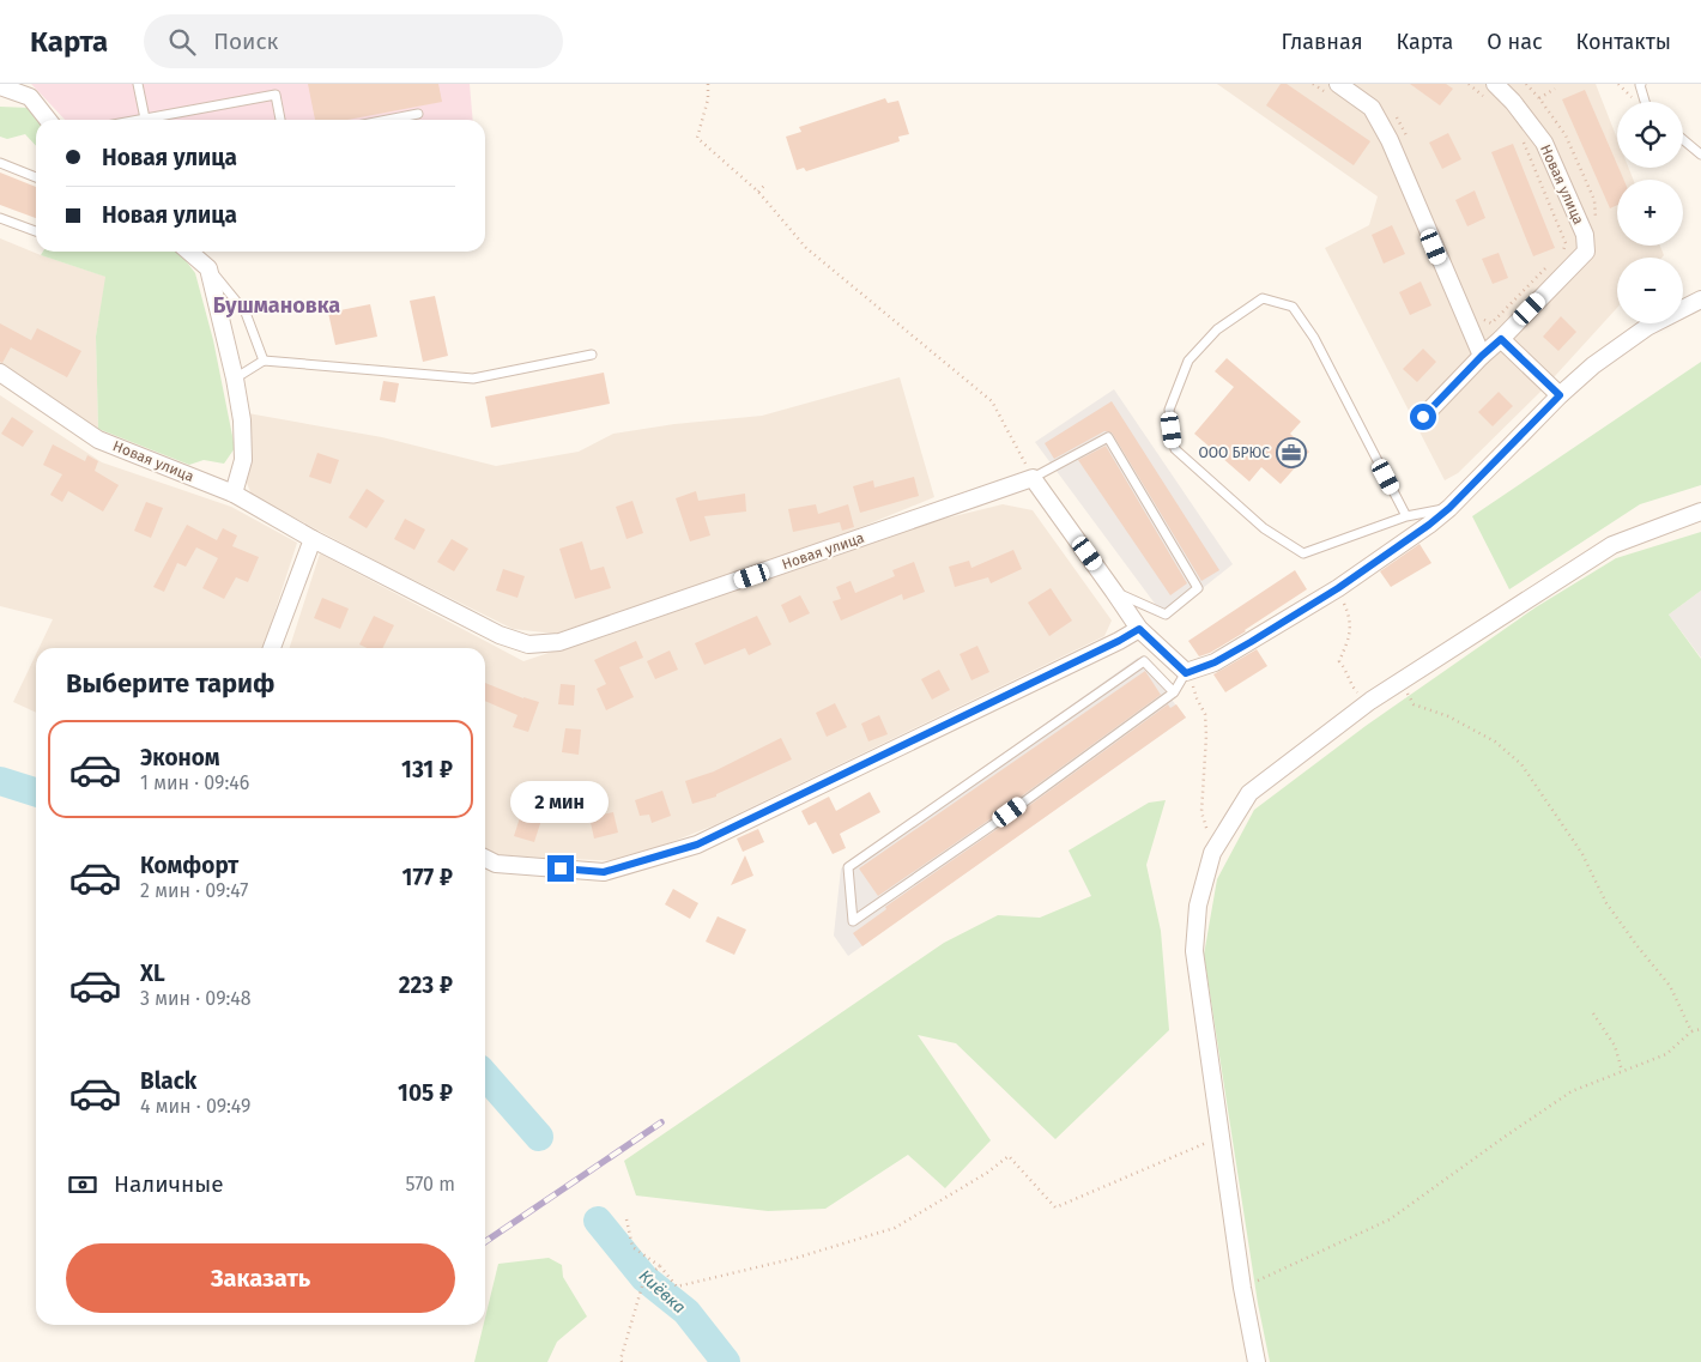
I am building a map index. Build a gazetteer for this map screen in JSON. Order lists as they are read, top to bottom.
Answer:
{
  "streets": {
    "street": ["Новая улица"]
  },
  "districts": ["Бушмановка"],
  "water": ["Киёвка"],
  "places": {
    "office": ["ООО БРЮС"]
  },
  "page": {
    "header": "Карта",
    "search": "Поиск",
    "nav": [
      "Главная",
      "Карта",
      "О нас",
      "Контакты"
    ],
    "map_buttons": ["+", "−"],
    "banner": ["Новая улица", "Новая улица"],
    "heading": "Выберите тариф",
    "list": [
      {
        "name": "Эконом",
        "note": "1 мин · 09:46",
        "value": "131 ₽"
      },
      {
        "name": "Комфорт",
        "note": "2 мин · 09:47",
        "value": "177 ₽"
      },
      {
        "name": "XL",
        "note": "3 мин · 09:48",
        "value": "223 ₽"
      },
      {
        "name": "Black",
        "note": "4 мин · 09:49",
        "value": "105 ₽"
      }
    ],
    "bubble": "2 мин",
    "pay": ["Наличные", "570 m"],
    "buttons": "Заказать"
  }
}
